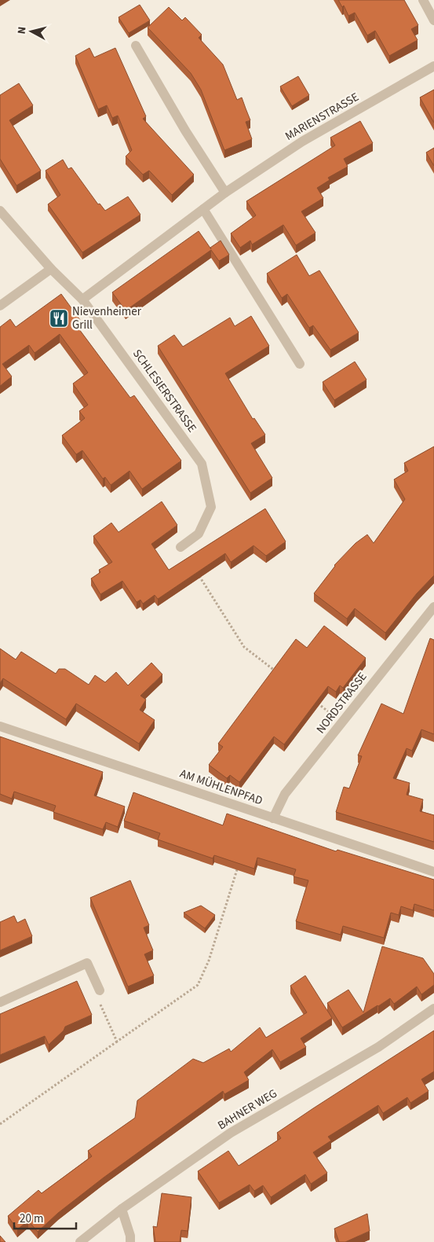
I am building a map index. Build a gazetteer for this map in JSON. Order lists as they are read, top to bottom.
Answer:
{
  "streets": {
    "street": [
      "MARIENSTRASSE",
      "SCHLESIERSTRASSE",
      "NORDSTRASSE",
      "AM MÜHLENPFAD",
      "BAHNER WEG"
    ]
  },
  "crossings": [
    ["MARIENSTRASSE", "SCHLESIERSTRASSE"],
    ["NORDSTRASSE", "AM MÜHLENPFAD"]
  ],
  "places": {
    "restaurant": ["Nievenheimer Grill"]
  },
  "scale_bar": "20 m",
  "north": "left"
}
